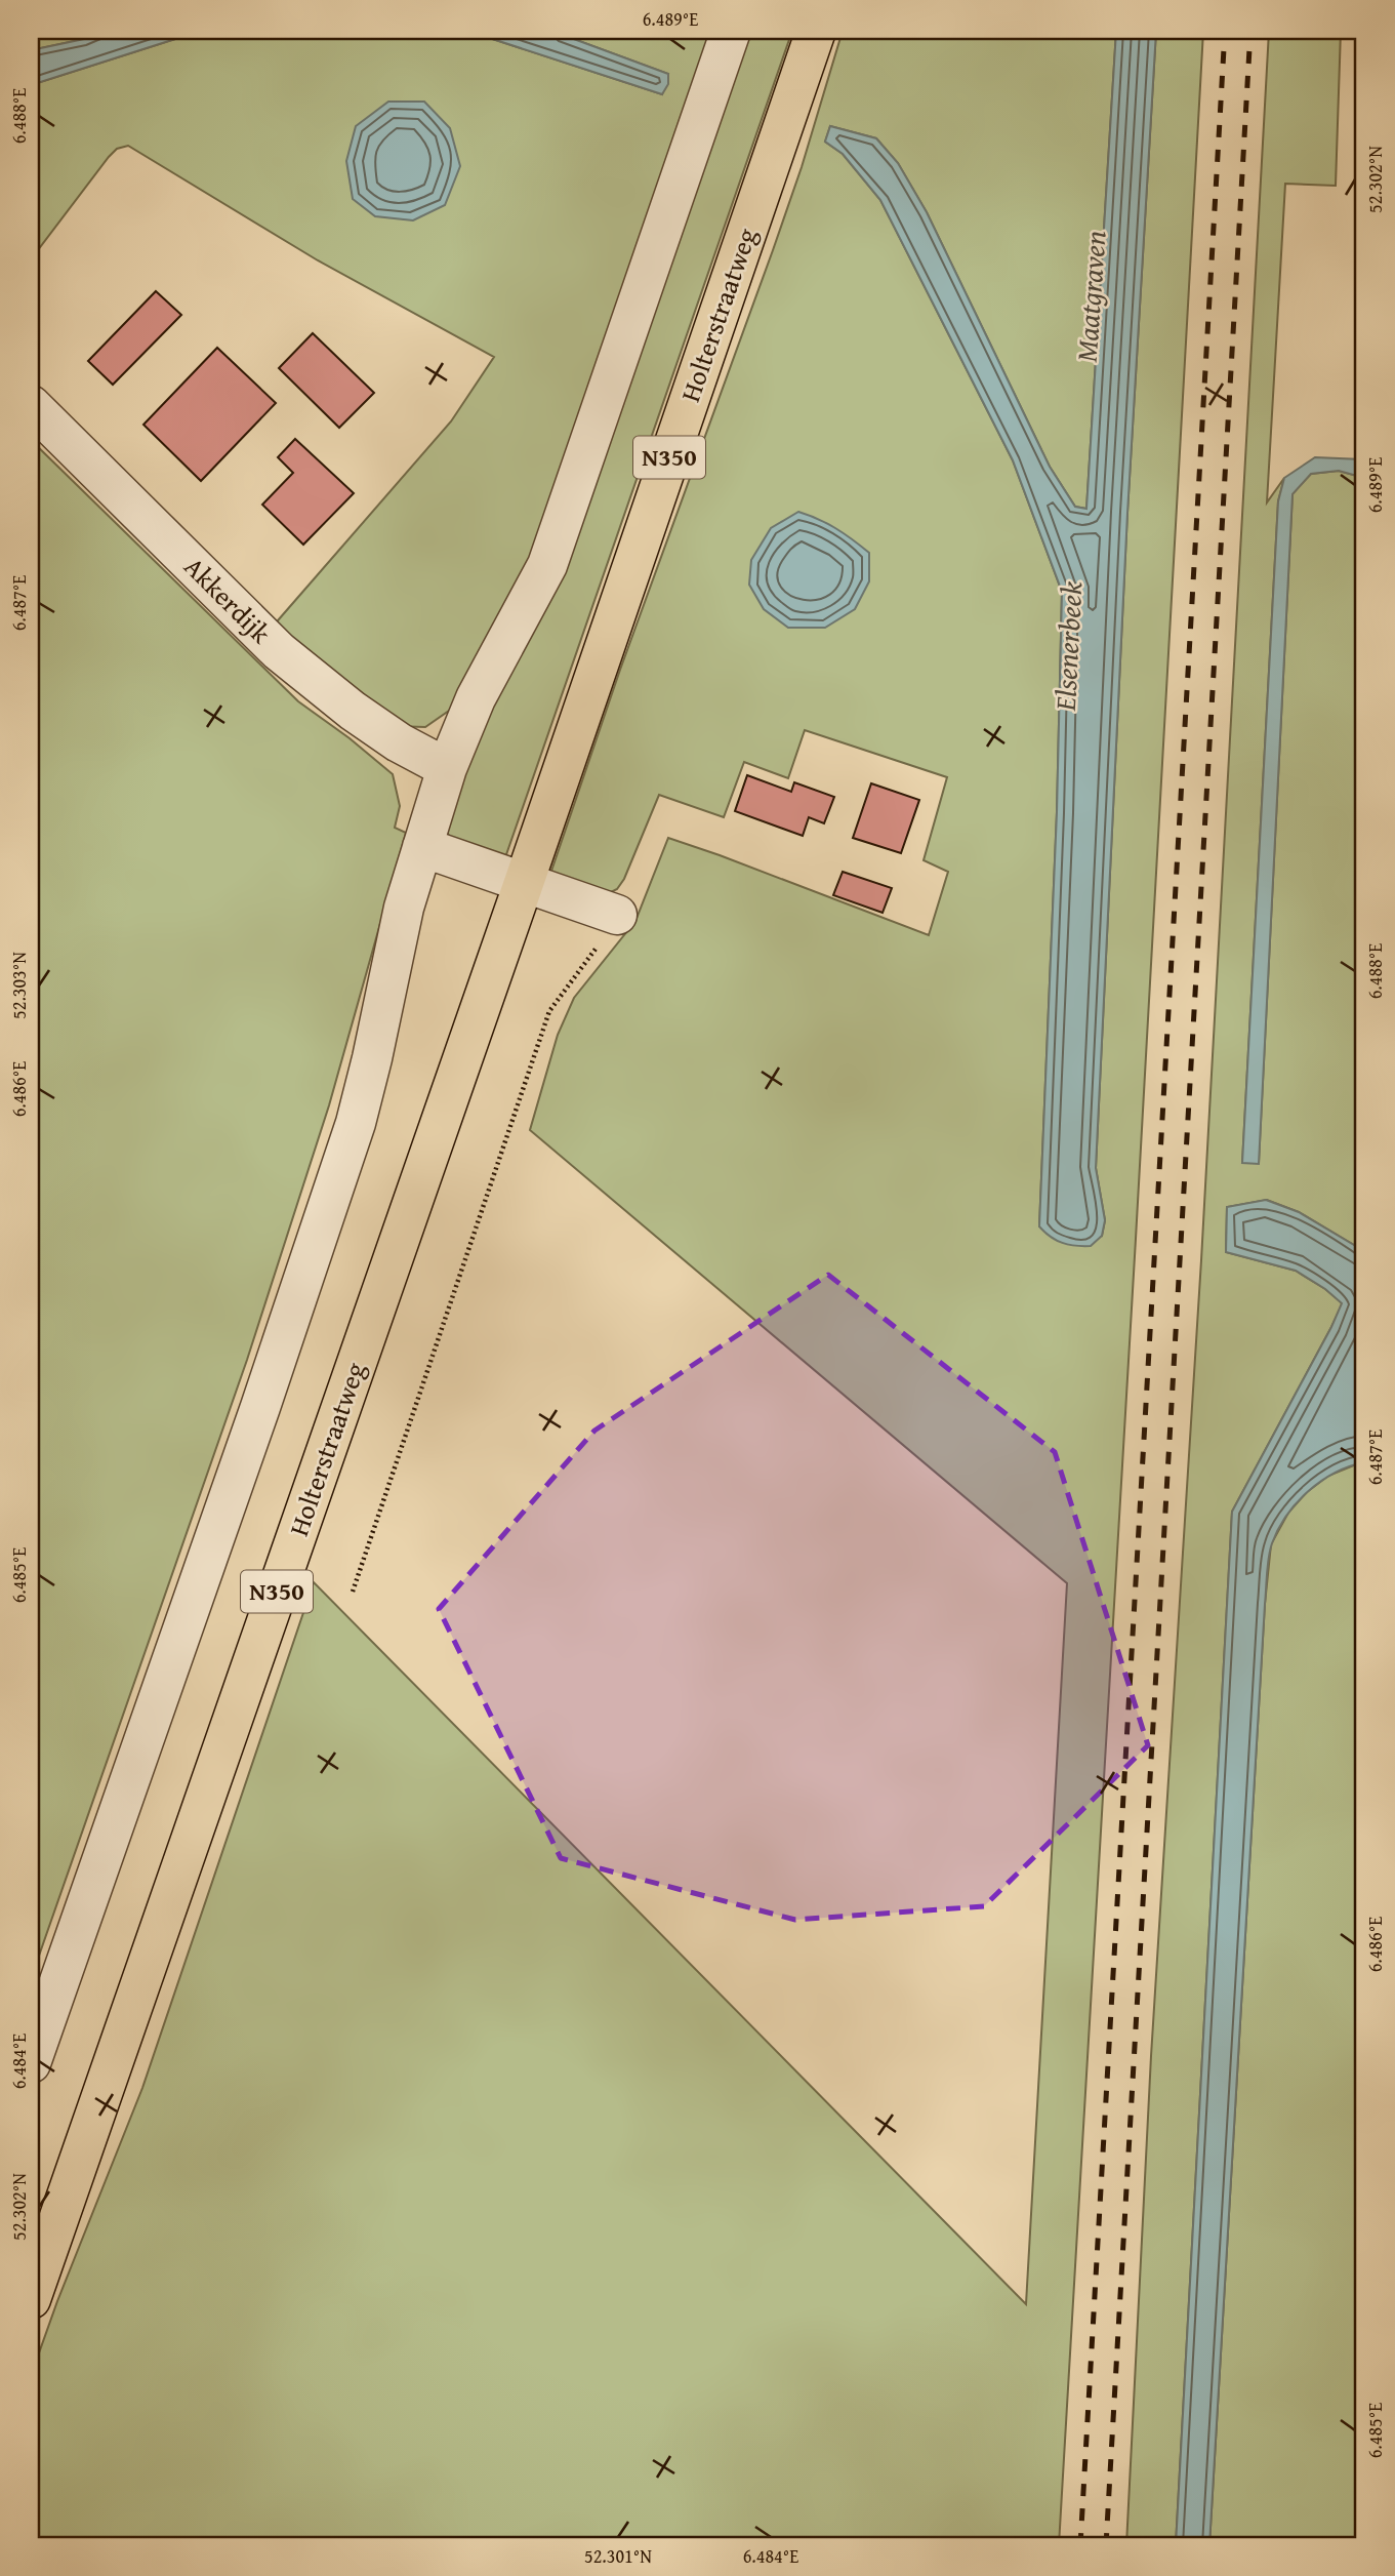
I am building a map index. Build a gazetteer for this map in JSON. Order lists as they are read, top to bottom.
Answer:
{
  "streets": {
    "main road": ["Holterstraatweg", "N350"],
    "street": ["Akkerdijk"]
  },
  "water": ["Maatgraven", "Elsenerbeek"],
  "coordinates": [
    "6.489°E",
    "6.488°E",
    "52.302°N",
    "6.487°E",
    "52.303°N",
    "6.486°E",
    "6.485°E",
    "6.484°E",
    "52.301°N"
  ]
}
